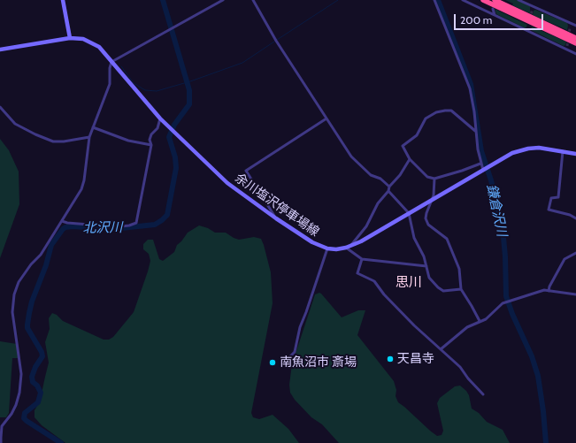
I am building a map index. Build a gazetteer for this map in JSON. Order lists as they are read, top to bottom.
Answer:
{
  "streets": {
    "main road": ["余川塩沢停車場線"]
  },
  "districts": ["思川"],
  "water": ["鎌倉沢川", "北沢川"],
  "places": ["天昌寺", "南魚沼市 斎場"],
  "scale_bar": "200 m"
}
